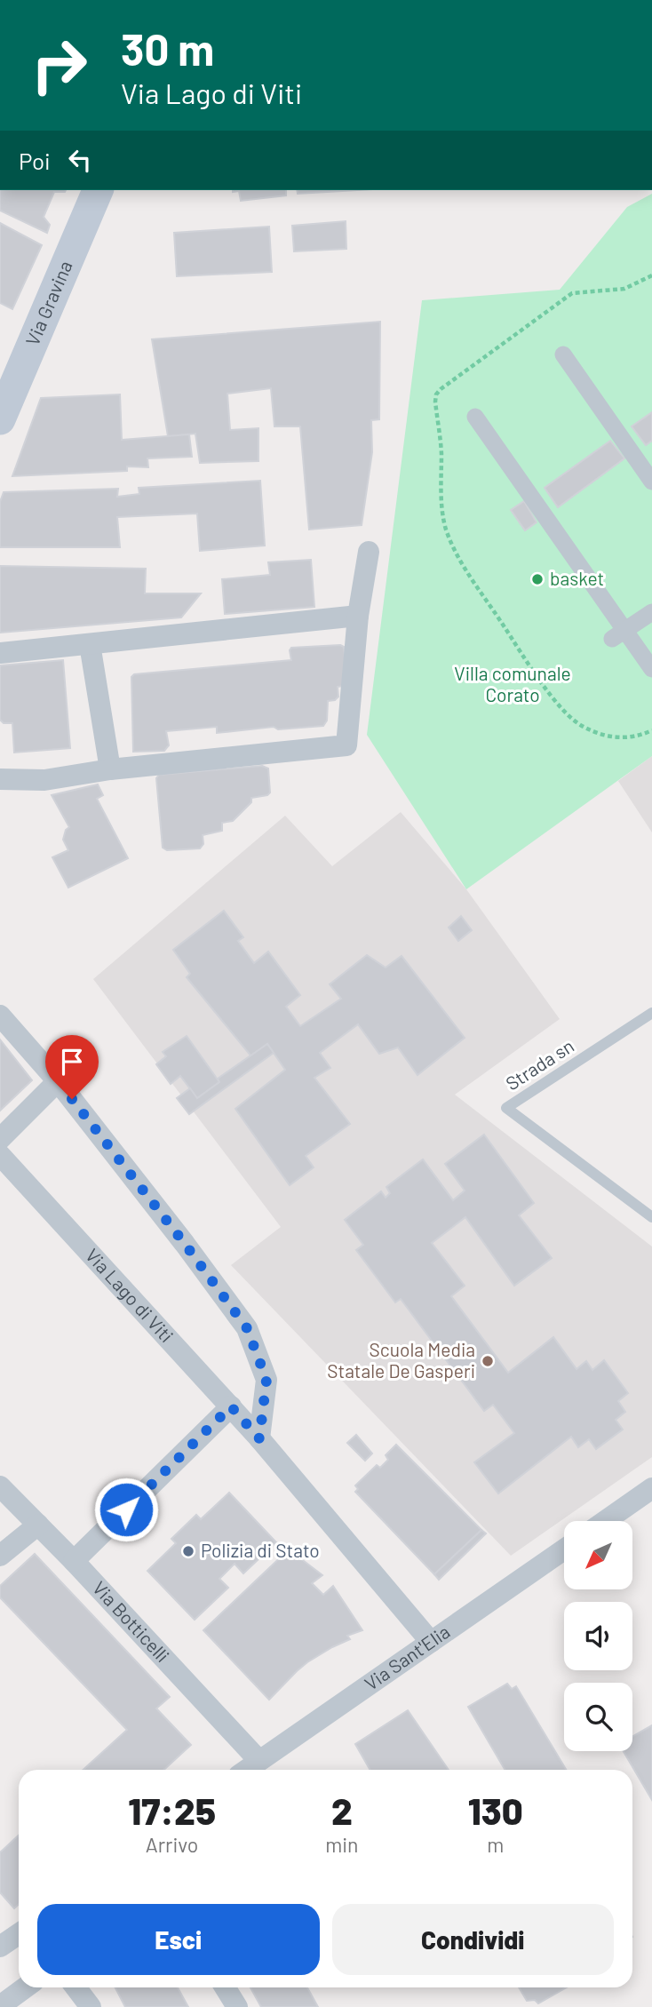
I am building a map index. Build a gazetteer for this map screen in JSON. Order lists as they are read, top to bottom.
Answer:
{
  "streets": {
    "main road": ["Via Gravina"],
    "street": ["Via Lago di Viti", "Via Botticelli", "Via Sant'Elia"],
    "lane": ["Strada sn"]
  },
  "crossings": [
    ["Via Lago di Viti", "Via Sant'Elia"],
    ["Via Botticelli", "Via Sant'Elia"]
  ],
  "parks": ["Villa comunale Corato"],
  "places": ["basket", "Scuola Media Statale De Gasperi", "Polizia di Stato"],
  "north": "bottom left",
  "page": {
    "turn": ["30 m", "Via Lago di Viti"],
    "then": "Poi",
    "eta": [
      "17:25",
      "Arrivo",
      "2",
      "min",
      "130",
      "m"
    ],
    "buttons": ["Esci", "Condividi"]
  }
}
